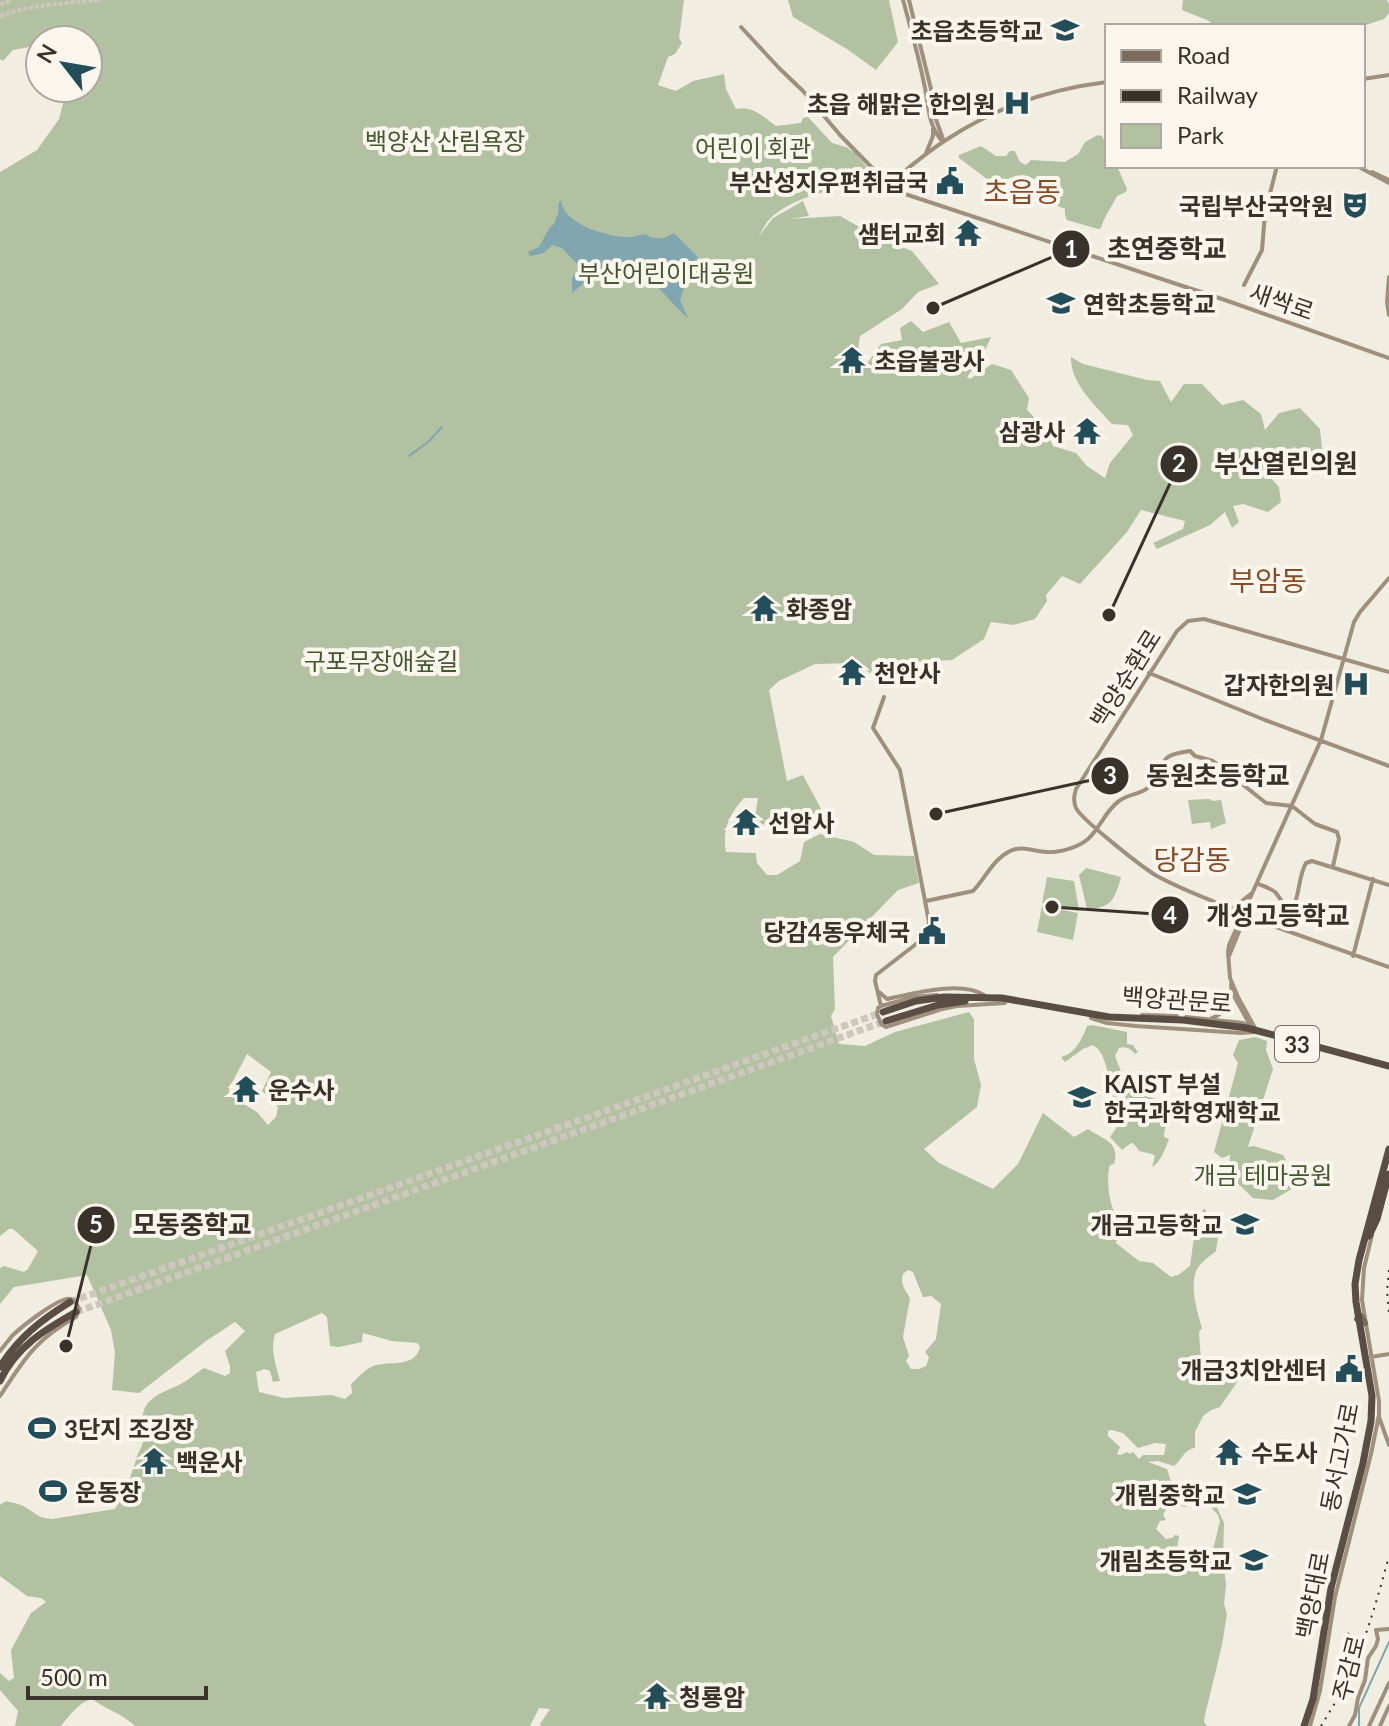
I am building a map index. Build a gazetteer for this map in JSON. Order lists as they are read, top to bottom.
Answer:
{
  "streets": {
    "highway": ["33", "동서고가로"],
    "main road": [
      "새싹로",
      "백양순환로",
      "백양관문로",
      "백양대로",
      "주감로"
    ]
  },
  "crossings": [
    ["백양관문로", "33"],
    ["동서고가로", "백양대로"]
  ],
  "districts": ["초읍동", "부암동", "당감동"],
  "parks": [
    "백양산 산림욕장",
    "어린이 회관",
    "부산어린이대공원",
    "구포무장애숲길",
    "개금 테마공원"
  ],
  "places": {
    "school or university": [
      "초읍초등학교",
      "연학초등학교",
      "KAIST 부설 한국과학영재학교",
      "개금고등학교",
      "개림중학교",
      "개림초등학교"
    ],
    "hospital": ["초읍 해맑은 한의원", "갑자한의원"],
    "public building": ["부산성지우편취급국", "당감4동우체국", "개금3치안센터"],
    "theatre": ["국립부산국악원"],
    "temple": [
      "샘터교회",
      "초읍불광사",
      "삼광사",
      "화종암",
      "천안사",
      "선암사",
      "운수사",
      "수도사",
      "백운사",
      "청룡암"
    ],
    "other": [
      "초연중학교",
      "부산열린의원",
      "동원초등학교",
      "개성고등학교",
      "모동중학교"
    ],
    "sports": ["3단지 조깅장", "운동장"]
  },
  "legend": ["Road", "Railway", "Park"],
  "scale_bar": "500 m",
  "north": "top left"
}
